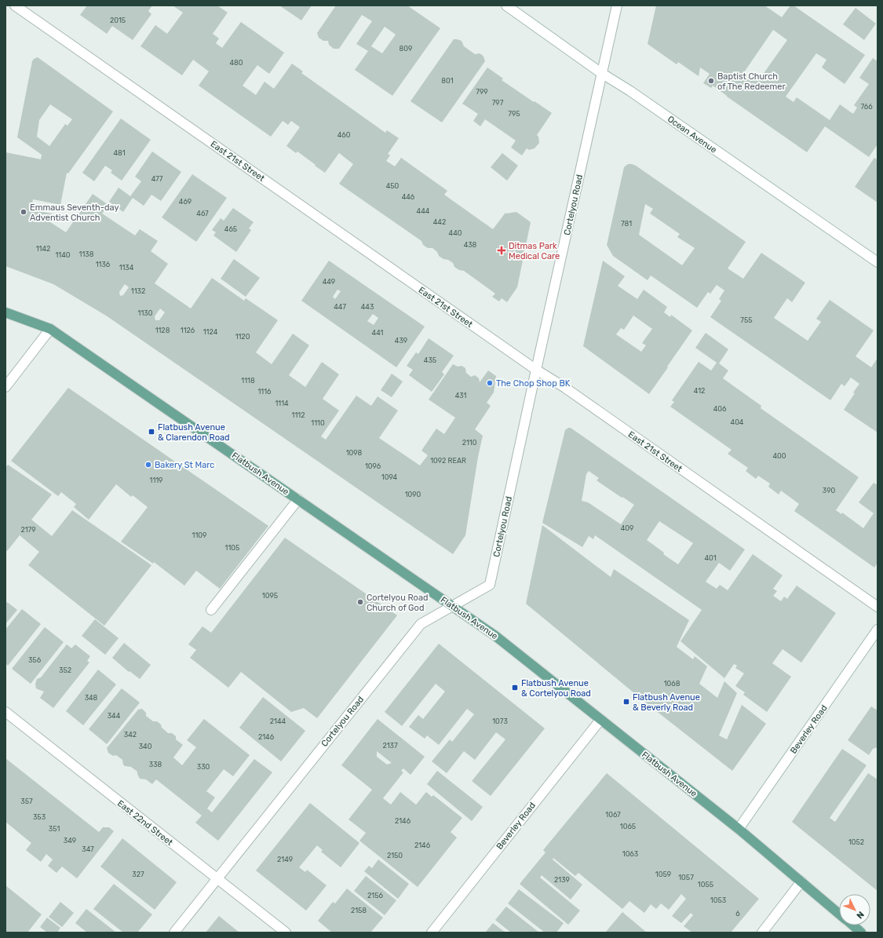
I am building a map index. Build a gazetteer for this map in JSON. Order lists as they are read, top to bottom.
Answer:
{
  "streets": {
    "main road": ["Flatbush Avenue"],
    "street": [
      "Ocean Avenue",
      "East 21st Street",
      "Cortelyou Road",
      "Beverley Road",
      "East 22nd Street"
    ]
  },
  "crossings": [
    ["Ocean Avenue", "Cortelyou Road"],
    ["East 21st Street", "Cortelyou Road"],
    ["Cortelyou Road", "Flatbush Avenue"],
    ["Cortelyou Road", "East 22nd Street"],
    ["Flatbush Avenue", "Beverley Road"]
  ],
  "places": {
    "other": [
      "Baptist Church of The Redeemer",
      "Emmaus Seventh-day Adventist Church",
      "The Chop Shop BK",
      "Bakery St Marc",
      "Cortelyou Road Church of God"
    ],
    "health": ["Ditmas Park Medical Care"],
    "transit": ["Flatbush Avenue & Clarendon Road", "Flatbush Avenue & Cortelyou Road", "Flatbush Avenue & Beverly Road"]
  },
  "house_numbers": [
    "2015",
    "809",
    "480",
    "801",
    "799",
    "797",
    "766",
    "795",
    "460",
    "481",
    "477",
    "450",
    "446",
    "469",
    "444",
    "467",
    "442",
    "781",
    "465",
    "440",
    "438",
    "1142",
    "1138",
    "1140",
    "1136",
    "1134",
    "449",
    "1132",
    "447",
    "443",
    "1130",
    "755",
    "1128",
    "1126",
    "1124",
    "441",
    "1120",
    "439",
    "435",
    "1118",
    "412",
    "1116",
    "431",
    "1114",
    "406",
    "1112",
    "404",
    "1110",
    "2110",
    "1098",
    "400",
    "1092 REAR",
    "1096",
    "1094",
    "1119",
    "390",
    "1090",
    "409",
    "2179",
    "1109",
    "1105",
    "401",
    "1095",
    "356",
    "352",
    "1068",
    "348",
    "344",
    "2144",
    "1073",
    "342",
    "2146",
    "2137",
    "340",
    "338",
    "330",
    "357",
    "1067",
    "353",
    "2146",
    "1065",
    "351",
    "349",
    "1052",
    "2146",
    "347",
    "1063",
    "2150",
    "2149",
    "327",
    "1059",
    "1057",
    "2139",
    "1055",
    "2156",
    "1053",
    "2158",
    "6"
  ],
  "north": "bottom right"
}
